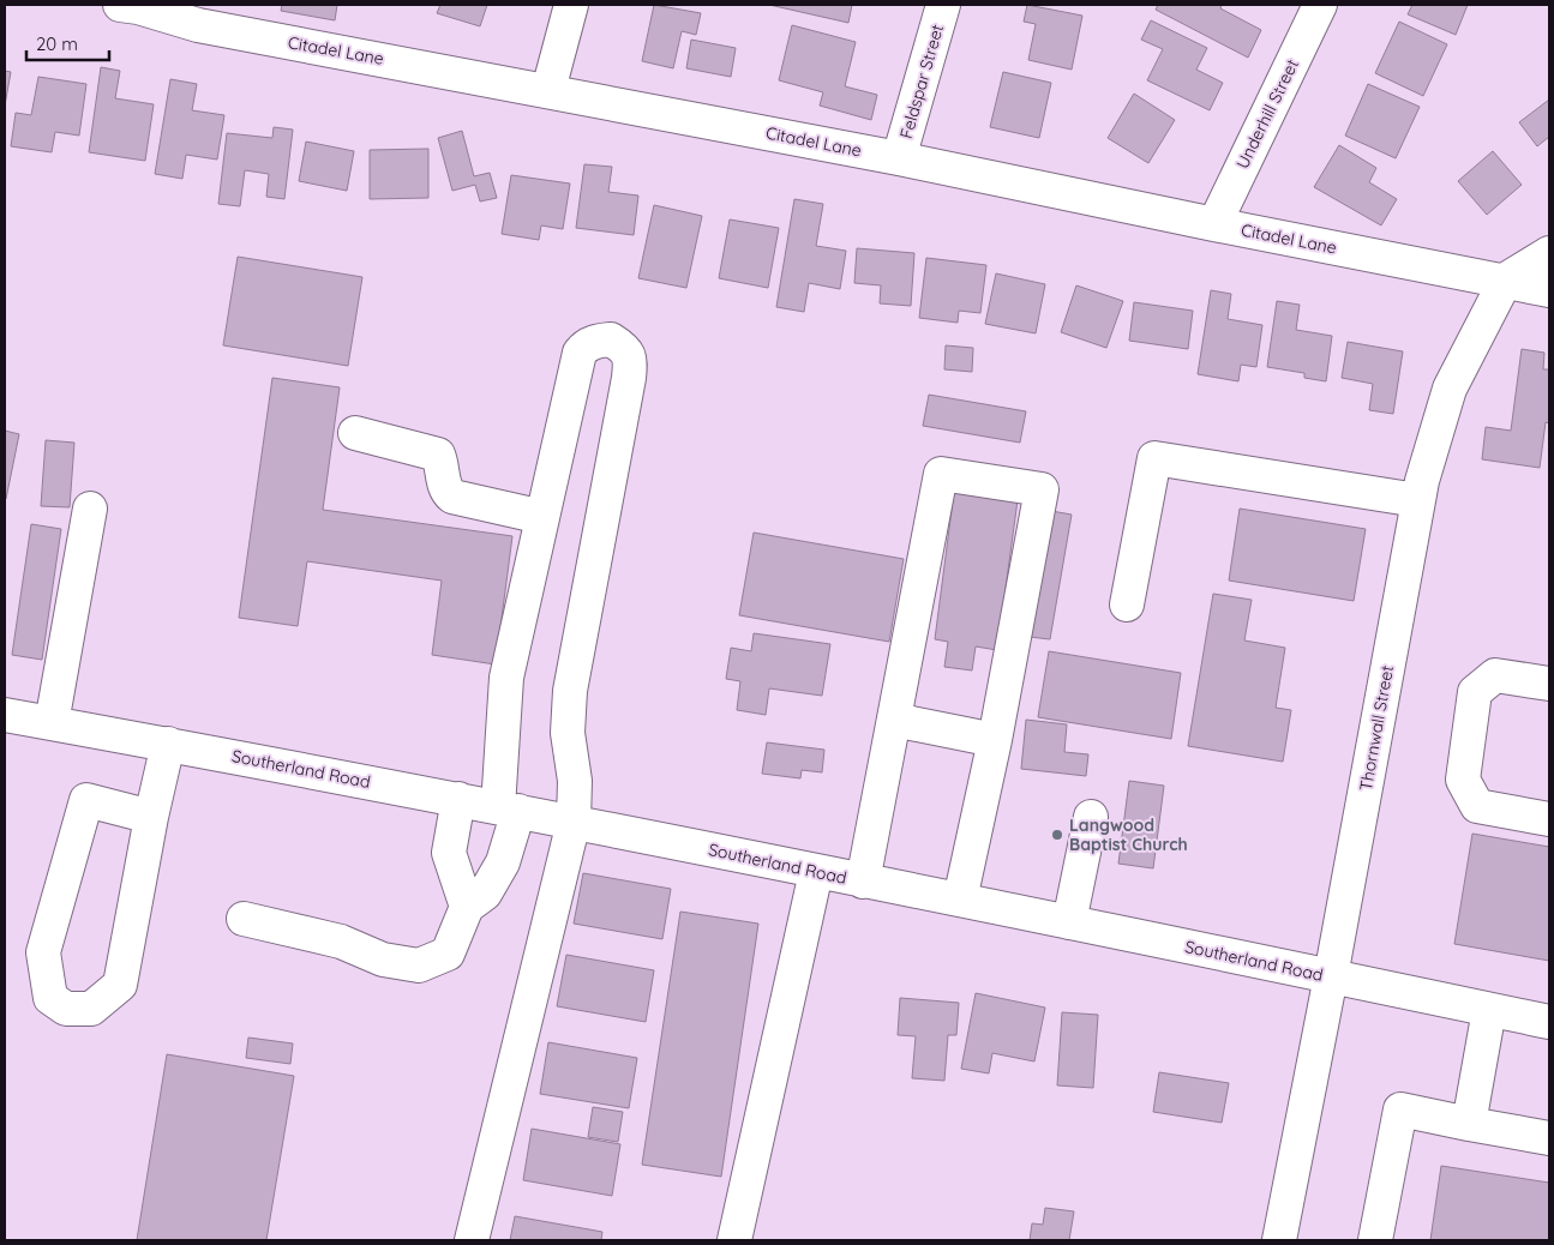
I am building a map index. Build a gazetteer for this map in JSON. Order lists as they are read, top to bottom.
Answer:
{
  "streets": {
    "street": [
      "Citadel Lane",
      "Feldspar Street",
      "Underhill Street",
      "Thornwall Street",
      "Southerland Road"
    ]
  },
  "crossings": [
    ["Citadel Lane", "Feldspar Street"],
    ["Citadel Lane", "Underhill Street"],
    ["Citadel Lane", "Thornwall Street"],
    ["Thornwall Street", "Southerland Road"]
  ],
  "places": ["Langwood Baptist Church"],
  "scale_bar": "20 m"
}
